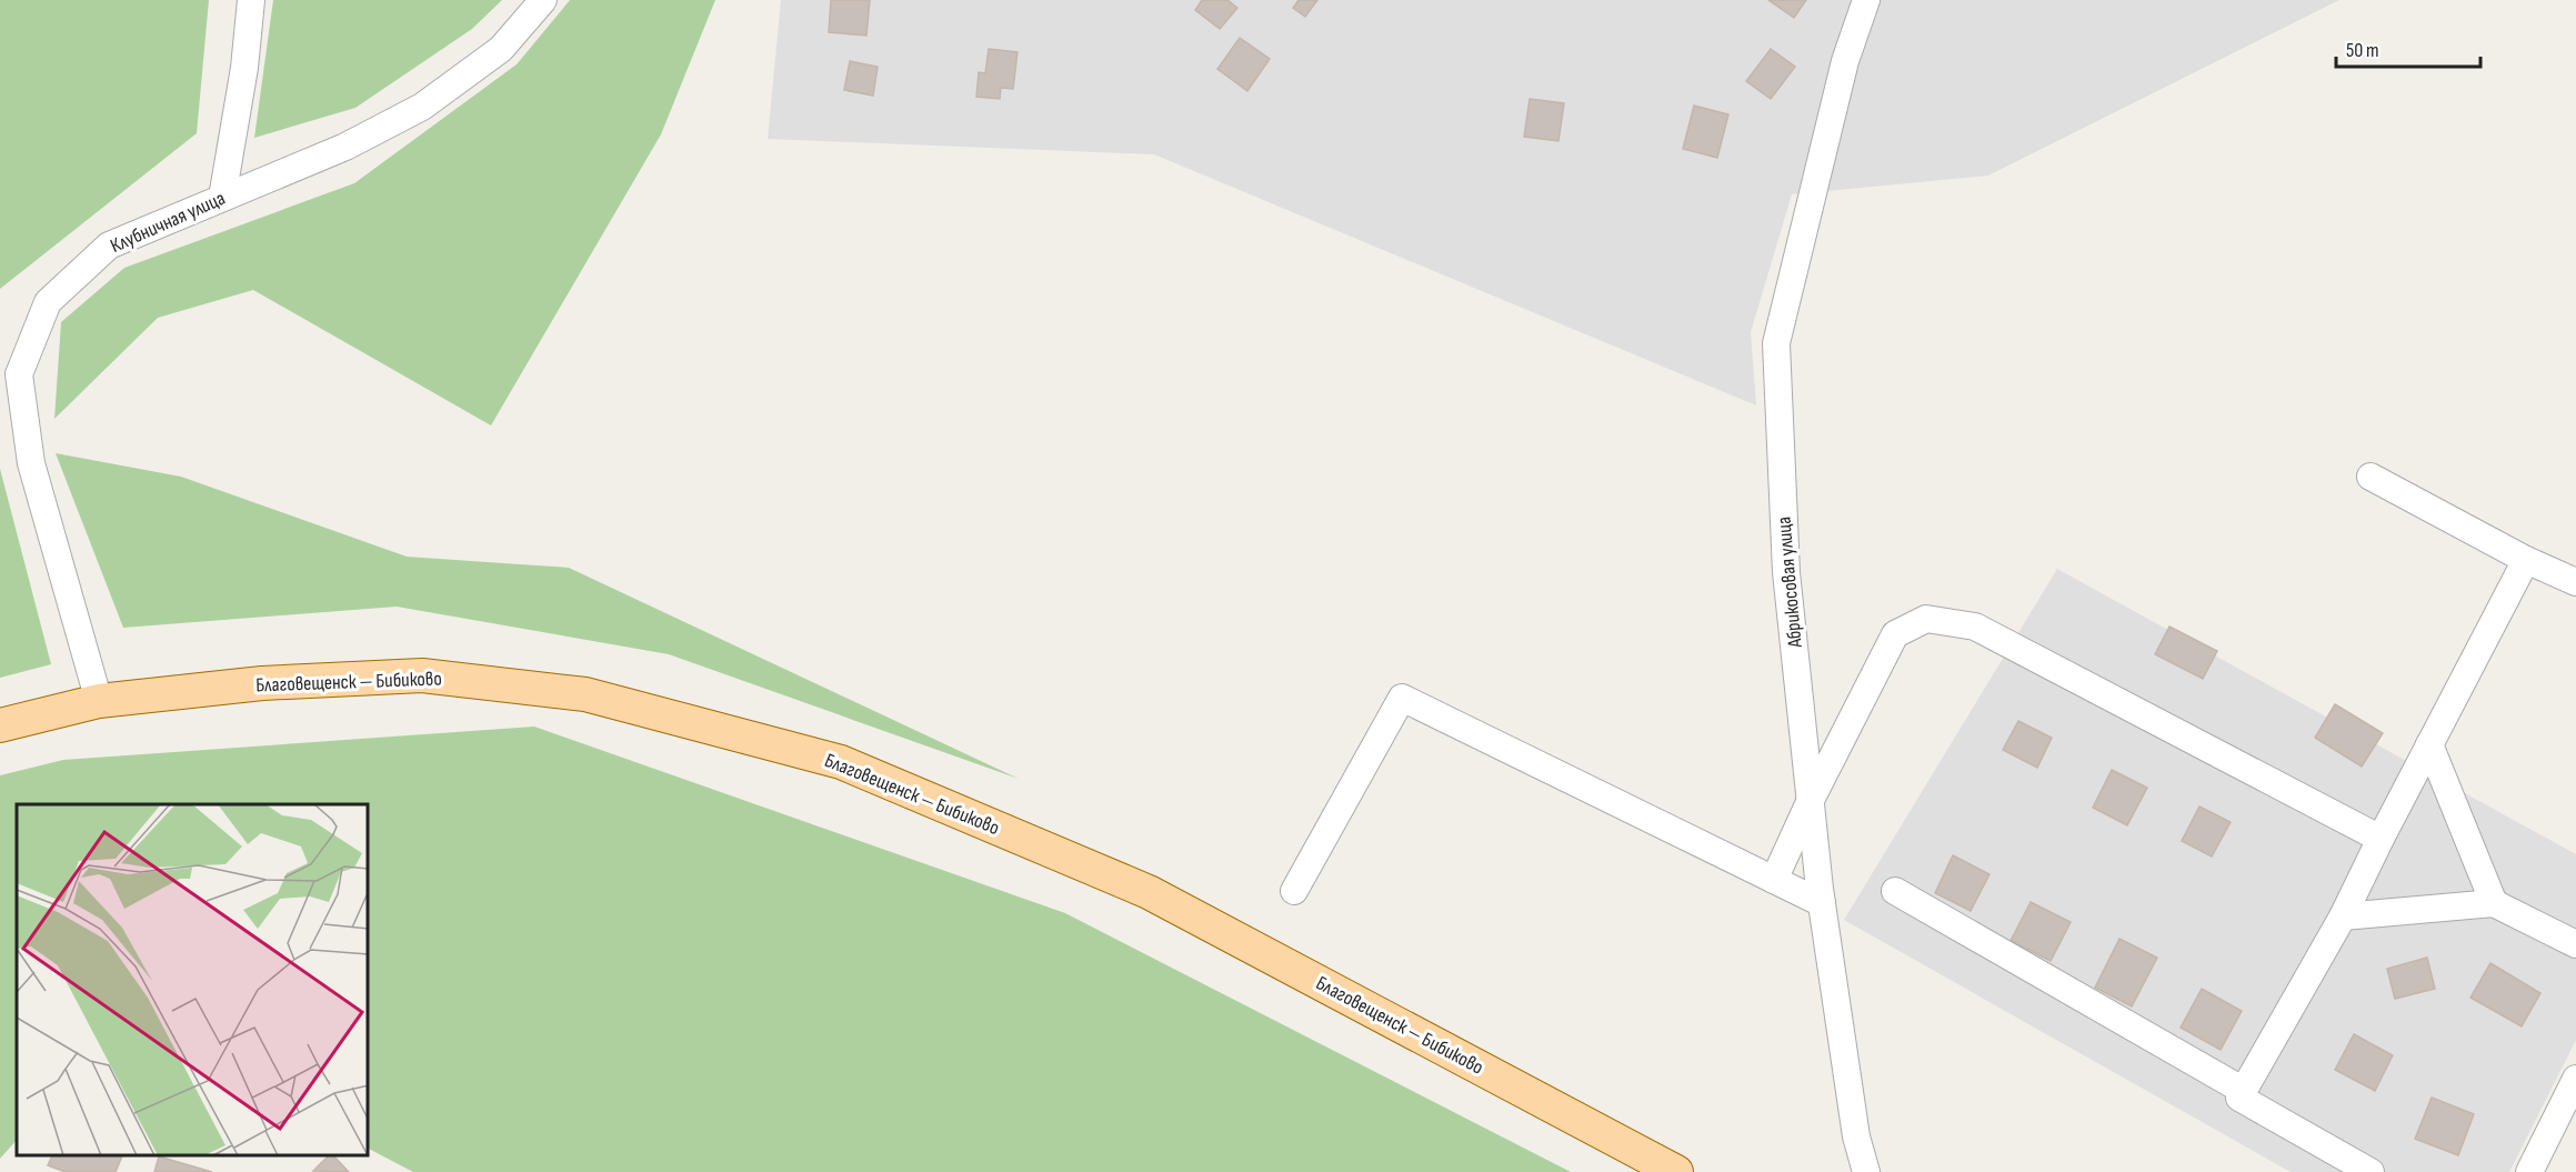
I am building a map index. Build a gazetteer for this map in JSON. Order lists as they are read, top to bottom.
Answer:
{
  "streets": {
    "main road": ["Благовещенск — Бибиково"],
    "street": ["Клубничная улица", "Абрикосовая улица"]
  },
  "crossings": [
    ["Клубничная улица", "Благовещенск — Бибиково"]
  ],
  "scale_bar": "50 m"
}
